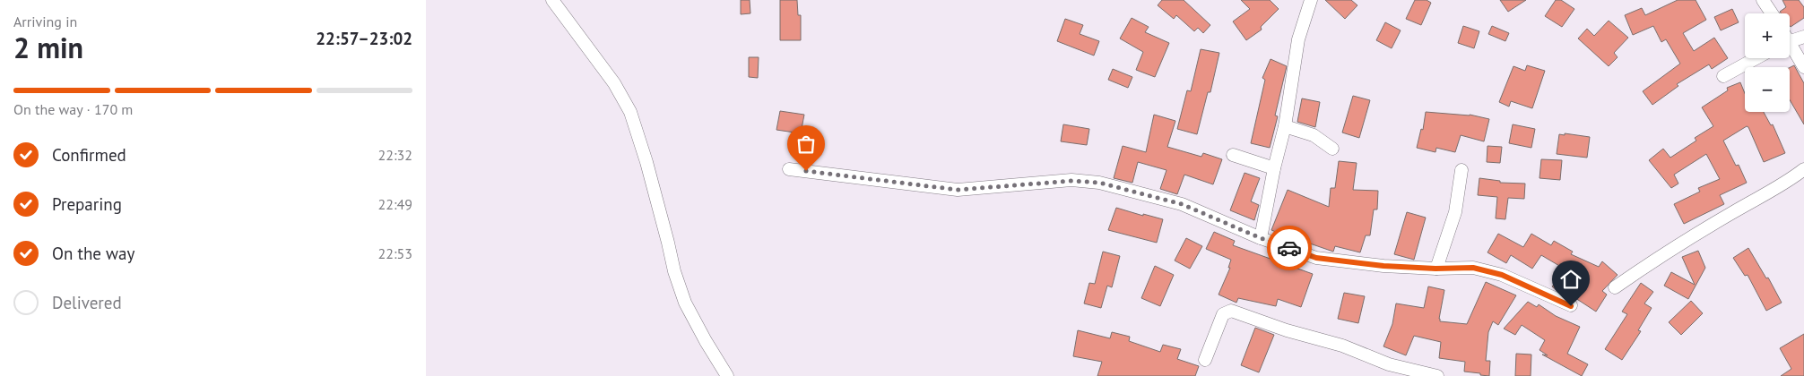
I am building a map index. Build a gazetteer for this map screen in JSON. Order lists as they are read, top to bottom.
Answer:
{
  "page": {
    "heading": ["2 min", "Arriving in", "22:57–23:02"],
    "map_buttons": ["+", "−"],
    "bar": "On the way · 170 m",
    "list": [
      ["Confirmed", "22:32"],
      ["Preparing", "22:49"],
      ["On the way", "22:53"],
      "Delivered"
    ]
  }
}
